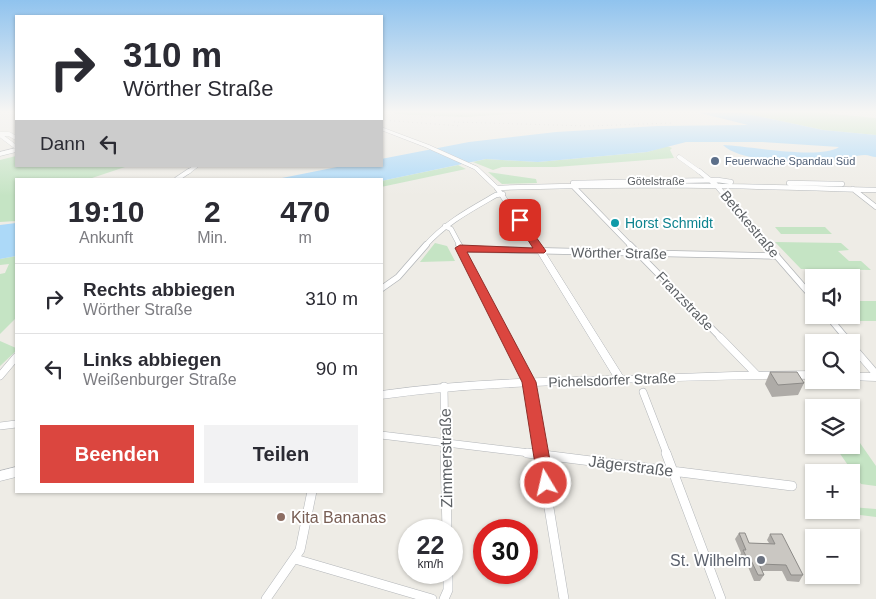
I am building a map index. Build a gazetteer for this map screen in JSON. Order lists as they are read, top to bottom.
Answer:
{
  "streets": {
    "street": [
      "Götelstraße",
      "Betckestraße",
      "Wörther Straße",
      "Franzstraße",
      "Pichelsdorfer Straße",
      "Zimmerstraße",
      "Jägerstraße"
    ]
  },
  "crossings": [
    ["Götelstraße", "Betckestraße"],
    ["Götelstraße", "Franzstraße"],
    ["Betckestraße", "Wörther Straße"],
    ["Wörther Straße", "Franzstraße"],
    ["Franzstraße", "Pichelsdorfer Straße"],
    ["Pichelsdorfer Straße", "Zimmerstraße"],
    ["Zimmerstraße", "Jägerstraße"]
  ],
  "places": [
    "Feuerwache Spandau Süd",
    "Horst Schmidt",
    "Kita Bananas",
    "St. Wilhelm"
  ],
  "page": {
    "turn": ["310 m", "Wörther Straße"],
    "then": "Dann",
    "eta": [
      "19:10",
      "Ankunft",
      "2",
      "Min.",
      "470",
      "m"
    ],
    "list": [
      {
        "name": "Rechts abbiegen",
        "note": "Wörther Straße",
        "value": "310 m"
      },
      {
        "name": "Links abbiegen",
        "note": "Weißenburger Straße",
        "value": "90 m"
      }
    ],
    "map_buttons": ["+", "−"],
    "buttons": ["Beenden", "Teilen"],
    "speed": "22 km/h",
    "limit": "30"
  }
}
